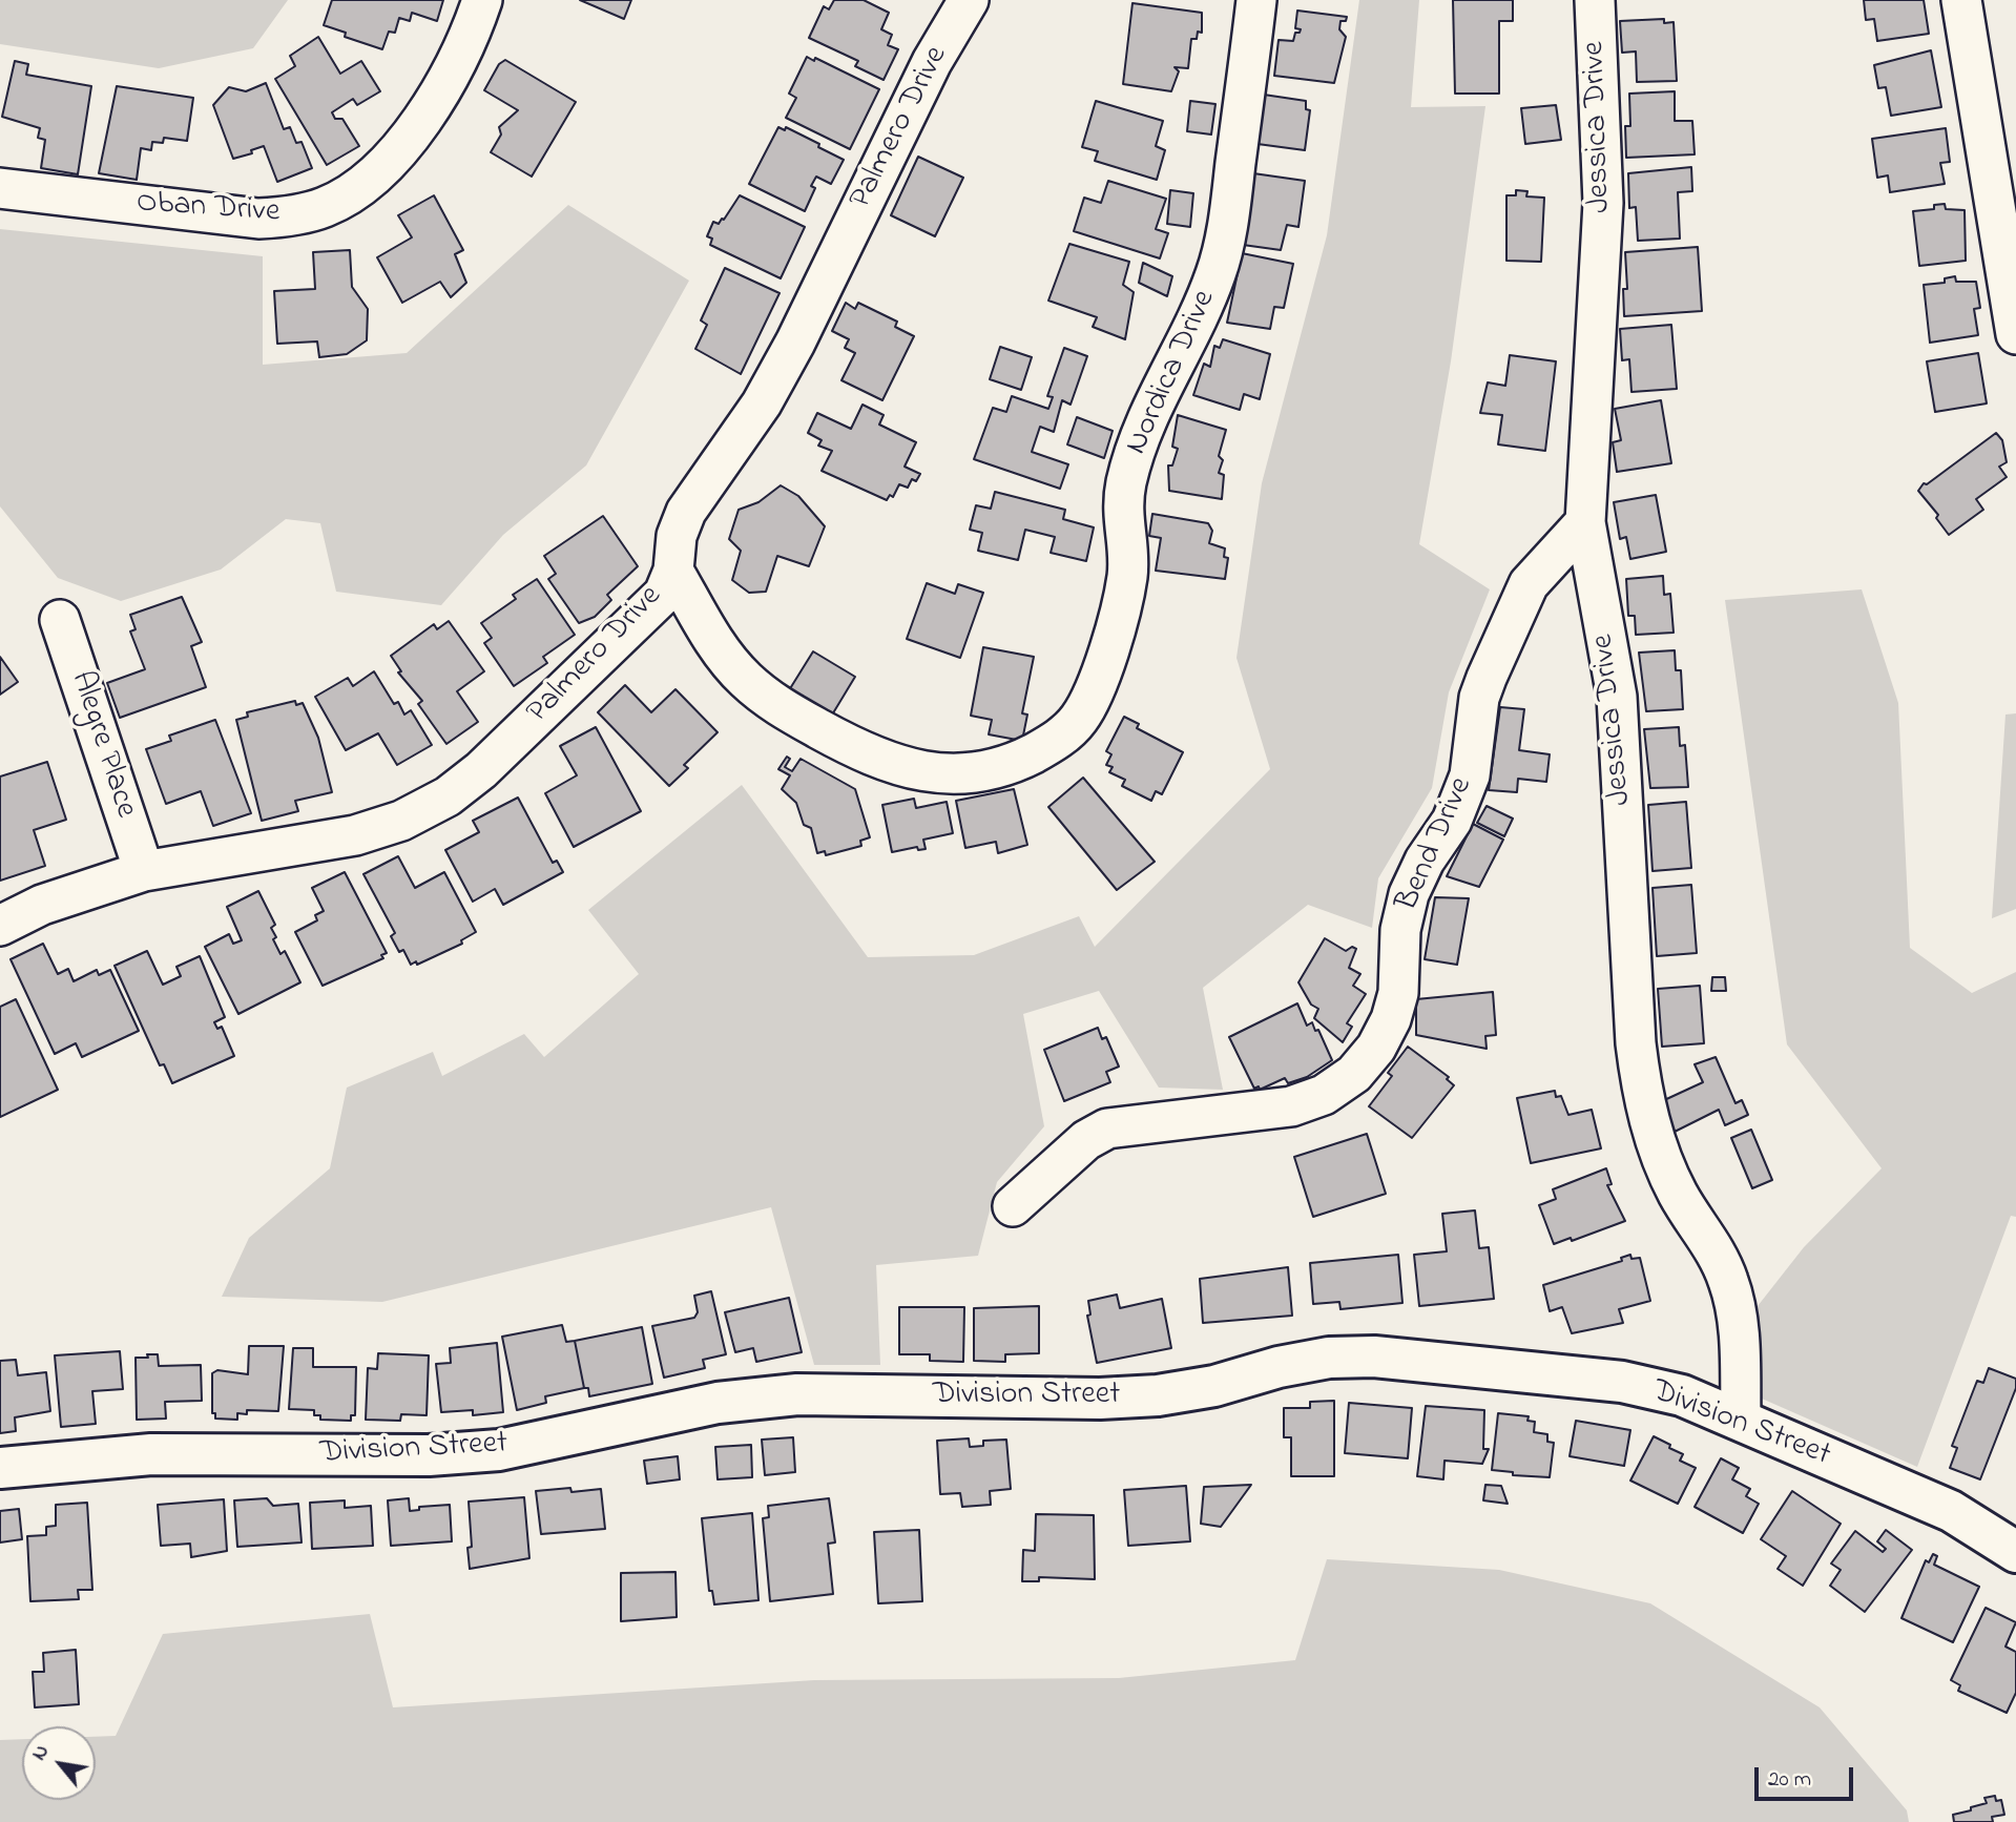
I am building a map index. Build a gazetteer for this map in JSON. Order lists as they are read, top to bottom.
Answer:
{
  "streets": {
    "street": [
      "Jessica Drive",
      "Palmero Drive",
      "Oban Drive",
      "Nordica Drive",
      "Alegre Place",
      "Bend Drive",
      "Division Street"
    ]
  },
  "crossings": [
    ["Jessica Drive", "Bend Drive"],
    ["Jessica Drive", "Division Street"],
    ["Palmero Drive", "Nordica Drive"],
    ["Palmero Drive", "Alegre Place"]
  ],
  "scale_bar": "20 m",
  "north": "top left"
}
